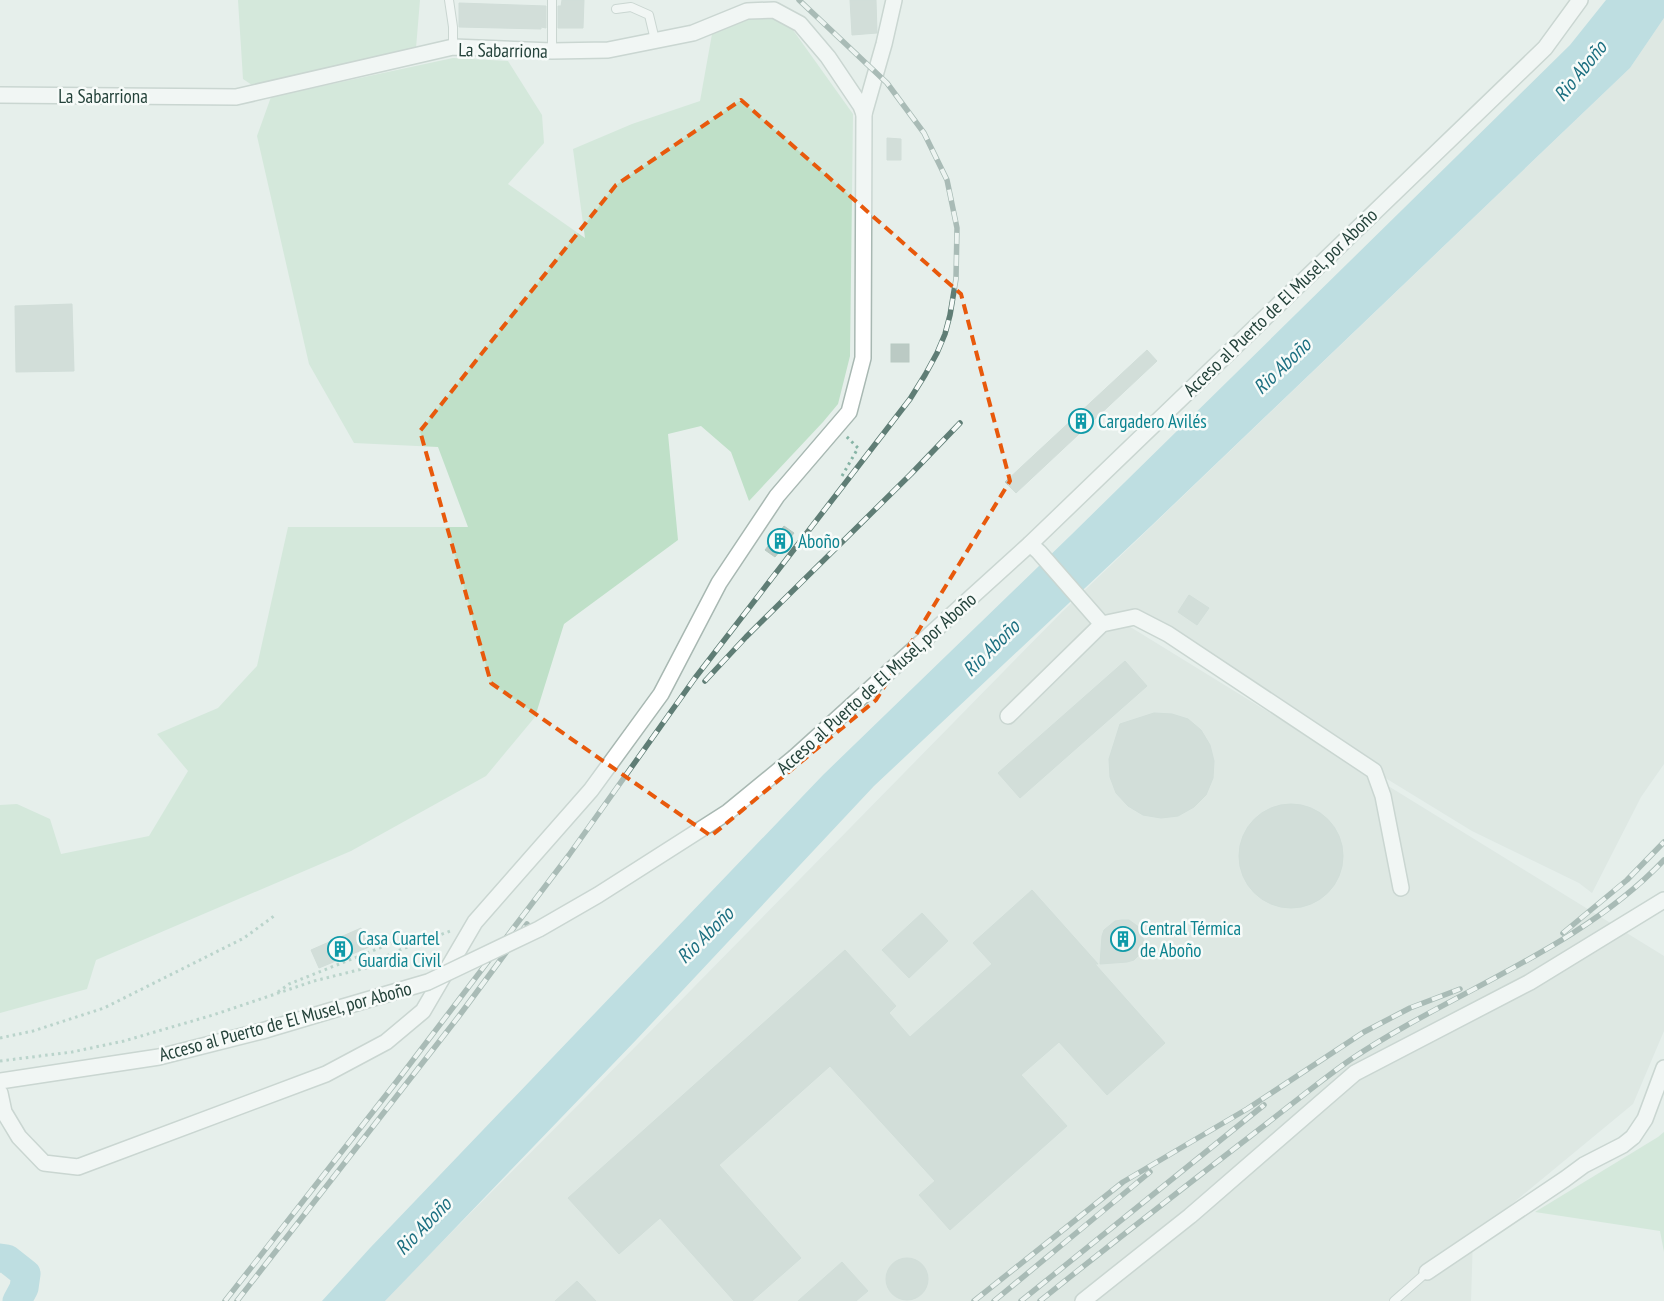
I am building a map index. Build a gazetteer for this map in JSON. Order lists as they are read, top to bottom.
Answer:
{
  "streets": {
    "street": ["La Sabarriona", "Acceso al Puerto de El Musel, por Aboño"]
  },
  "water": ["Rio Aboño"],
  "places": {
    "building": [
      "Cargadero Avilés",
      "Aboño",
      "Central Térmica de Aboño",
      "Casa Cuartel Guardia Civil"
    ]
  }
}
